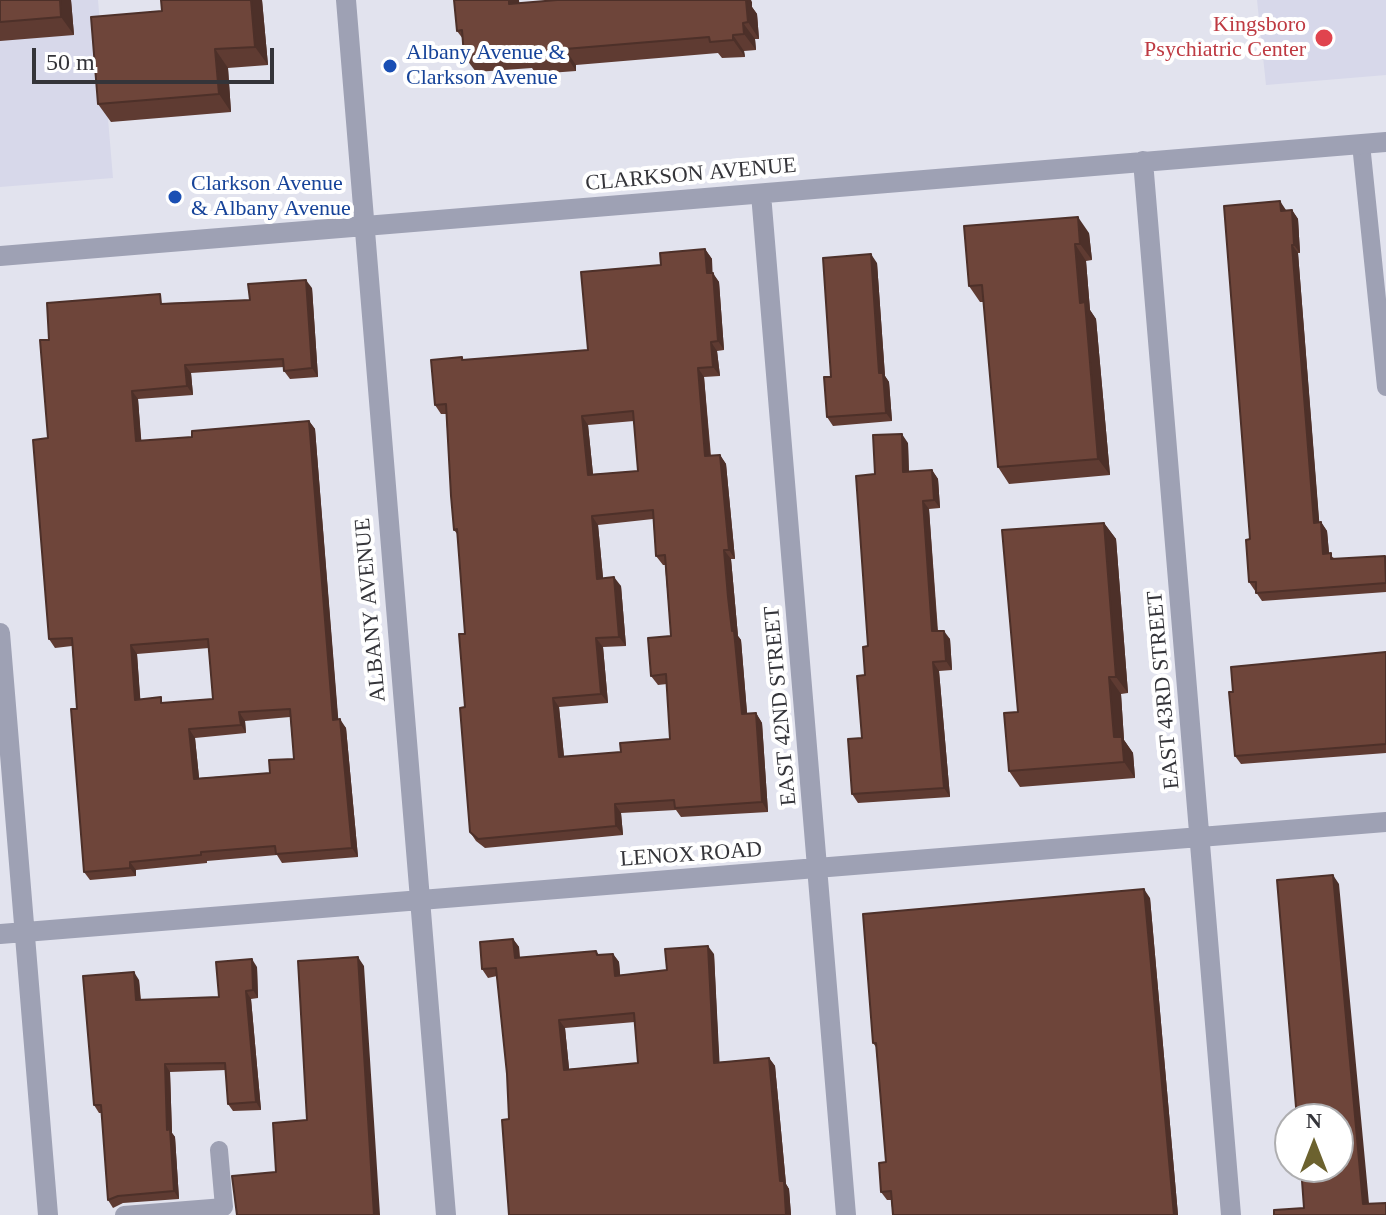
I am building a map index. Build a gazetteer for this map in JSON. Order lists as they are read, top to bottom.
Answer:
{
  "streets": {
    "street": [
      "CLARKSON AVENUE",
      "ALBANY AVENUE",
      "EAST 43RD STREET",
      "EAST 42ND STREET",
      "LENOX ROAD"
    ]
  },
  "crossings": [
    ["CLARKSON AVENUE", "ALBANY AVENUE"],
    ["CLARKSON AVENUE", "EAST 43RD STREET"],
    ["CLARKSON AVENUE", "EAST 42ND STREET"],
    ["ALBANY AVENUE", "LENOX ROAD"],
    ["EAST 43RD STREET", "LENOX ROAD"],
    ["EAST 42ND STREET", "LENOX ROAD"]
  ],
  "places": ["Kingsboro Psychiatric Center", "Albany Avenue & Clarkson Avenue", "Clarkson Avenue & Albany Avenue"],
  "scale_bar": "50 m",
  "north": "top"
}
